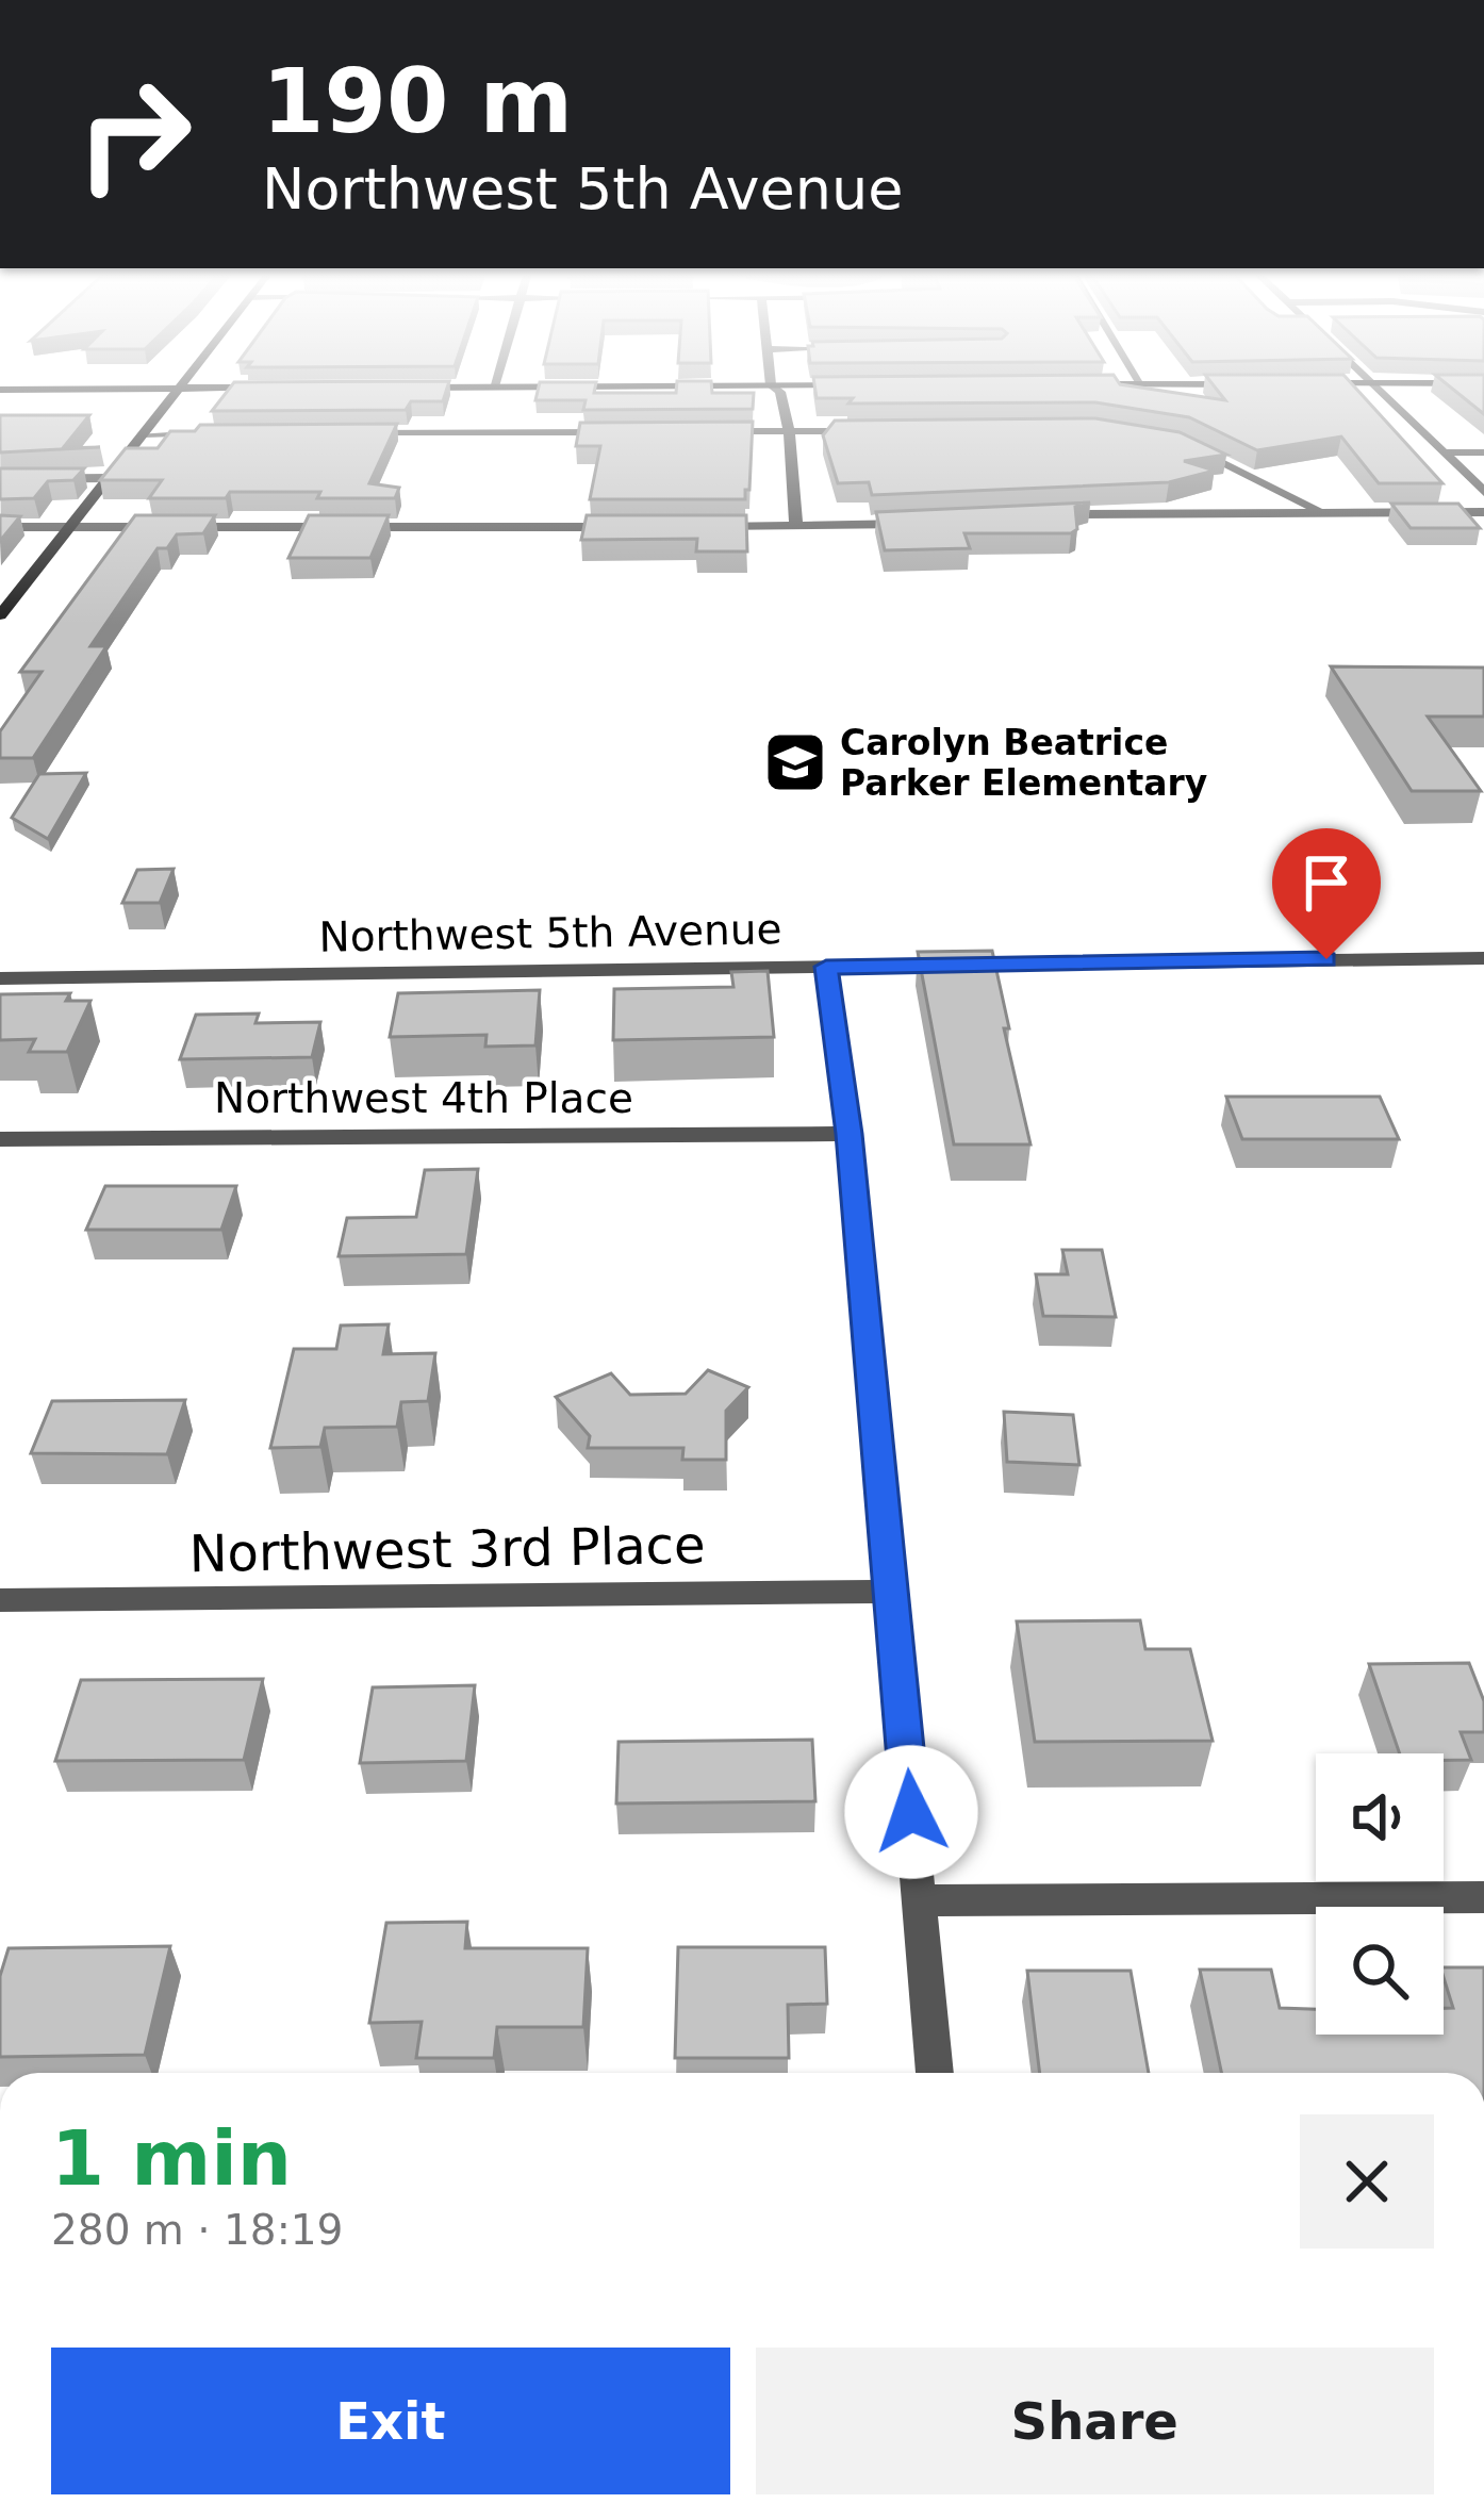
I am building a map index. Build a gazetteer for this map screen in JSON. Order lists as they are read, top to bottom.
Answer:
{
  "streets": {
    "street": ["Northwest 5th Avenue", "Northwest 4th Place", "Northwest 3rd Place"]
  },
  "places": {
    "school or university": ["Carolyn Beatrice Parker Elementary"]
  },
  "page": {
    "turn": ["190 m", "Northwest 5th Avenue"],
    "heading": ["1 min", "280 m · 18:19"],
    "buttons": ["Exit", "Share"]
  }
}
